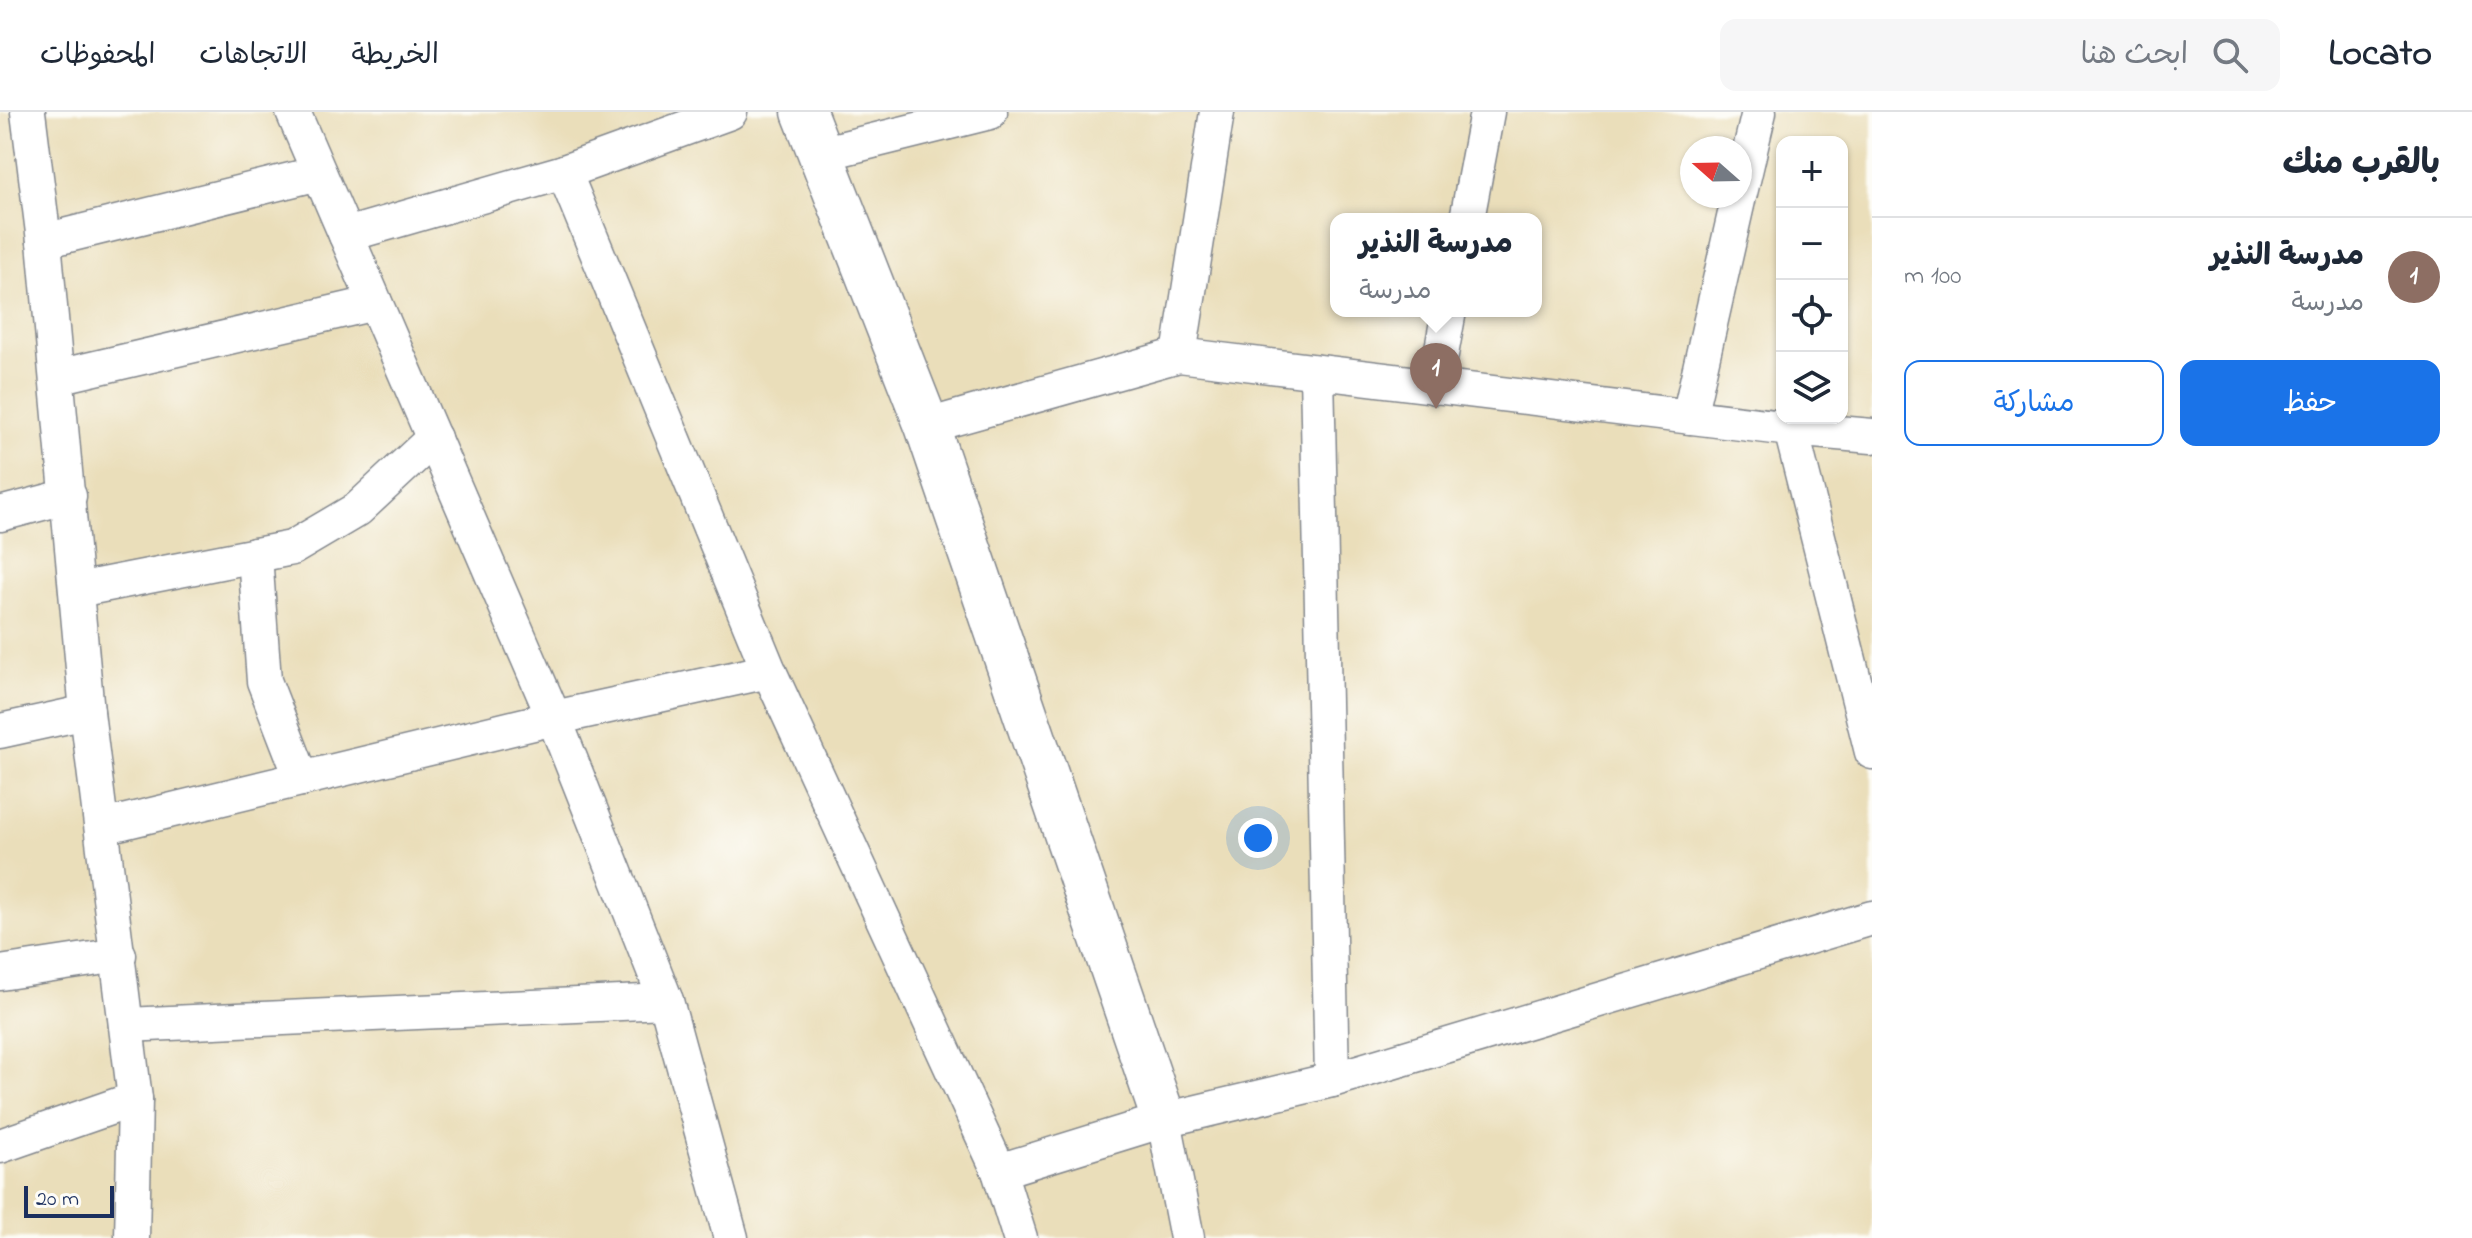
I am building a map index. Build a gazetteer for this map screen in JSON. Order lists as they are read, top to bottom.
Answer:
{
  "scale_bar": "20 m",
  "north": "left",
  "page": {
    "header": "Locato",
    "search": "ابحث هنا",
    "nav": ["الخريطة", "الاتجاهات", "المحفوظات"],
    "heading": "بالقرب منك",
    "map_buttons": ["+", "−"],
    "popup": ["مدرسة النذير", "مدرسة"],
    "list": [
      {
        "mark": "1",
        "name": "مدرسة النذير",
        "note": "مدرسة",
        "value": "100 m"
      }
    ],
    "buttons": ["حفظ", "مشاركة"],
    "pins": "1",
    "scale": "20 m"
  }
}
